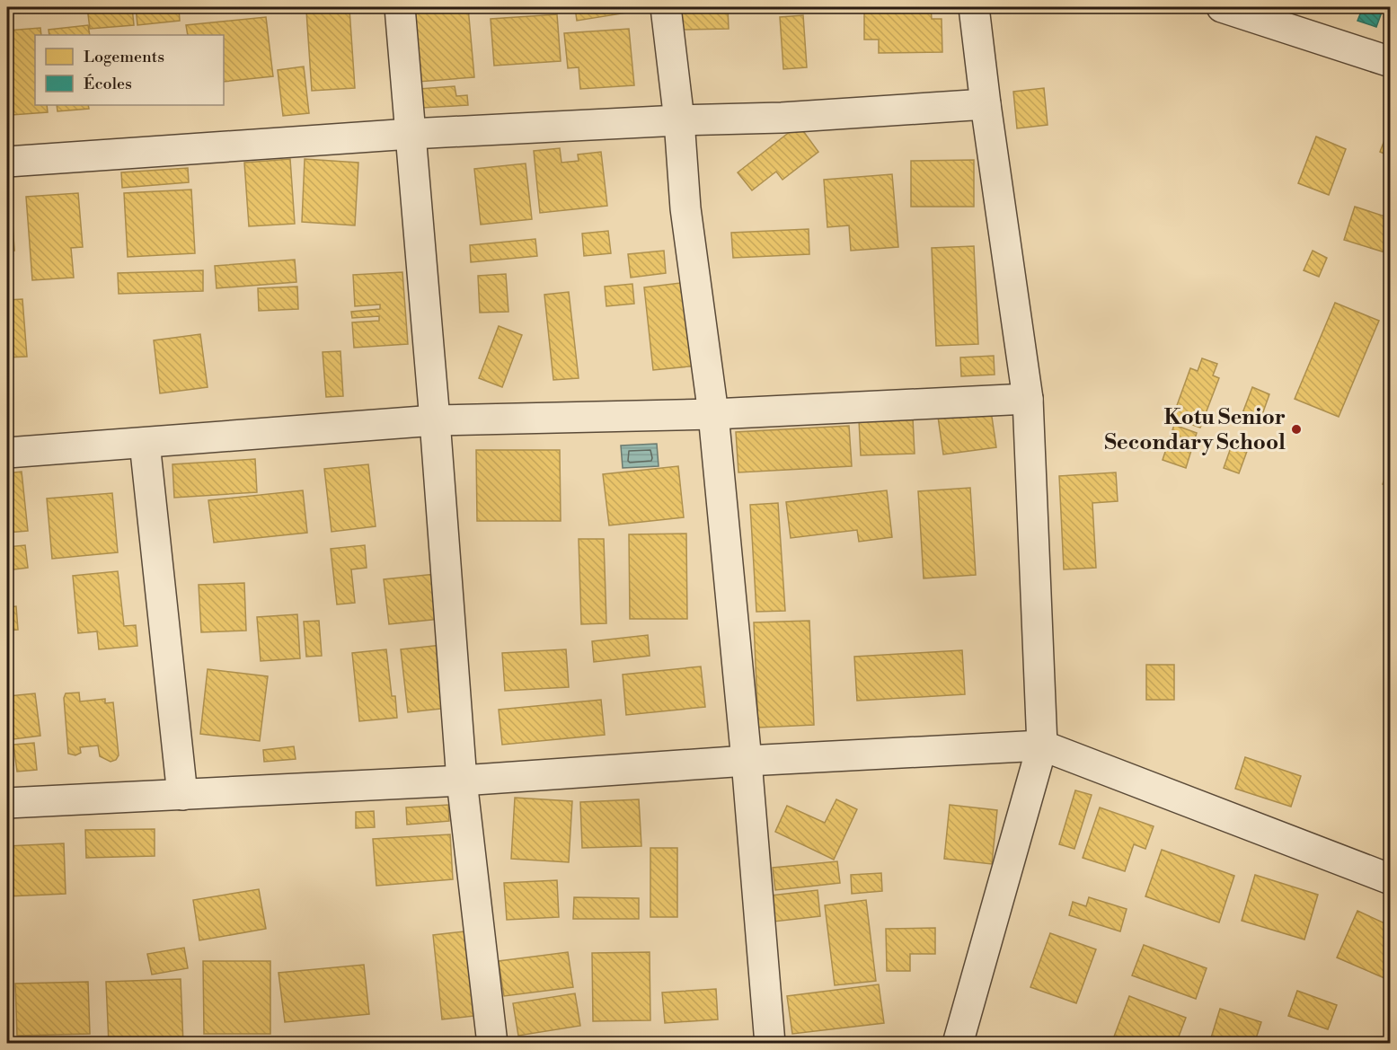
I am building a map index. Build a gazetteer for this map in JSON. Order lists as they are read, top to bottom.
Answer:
{
  "places": ["Kotu Senior Secondary School"],
  "legend": ["Logements", "Écoles"]
}
